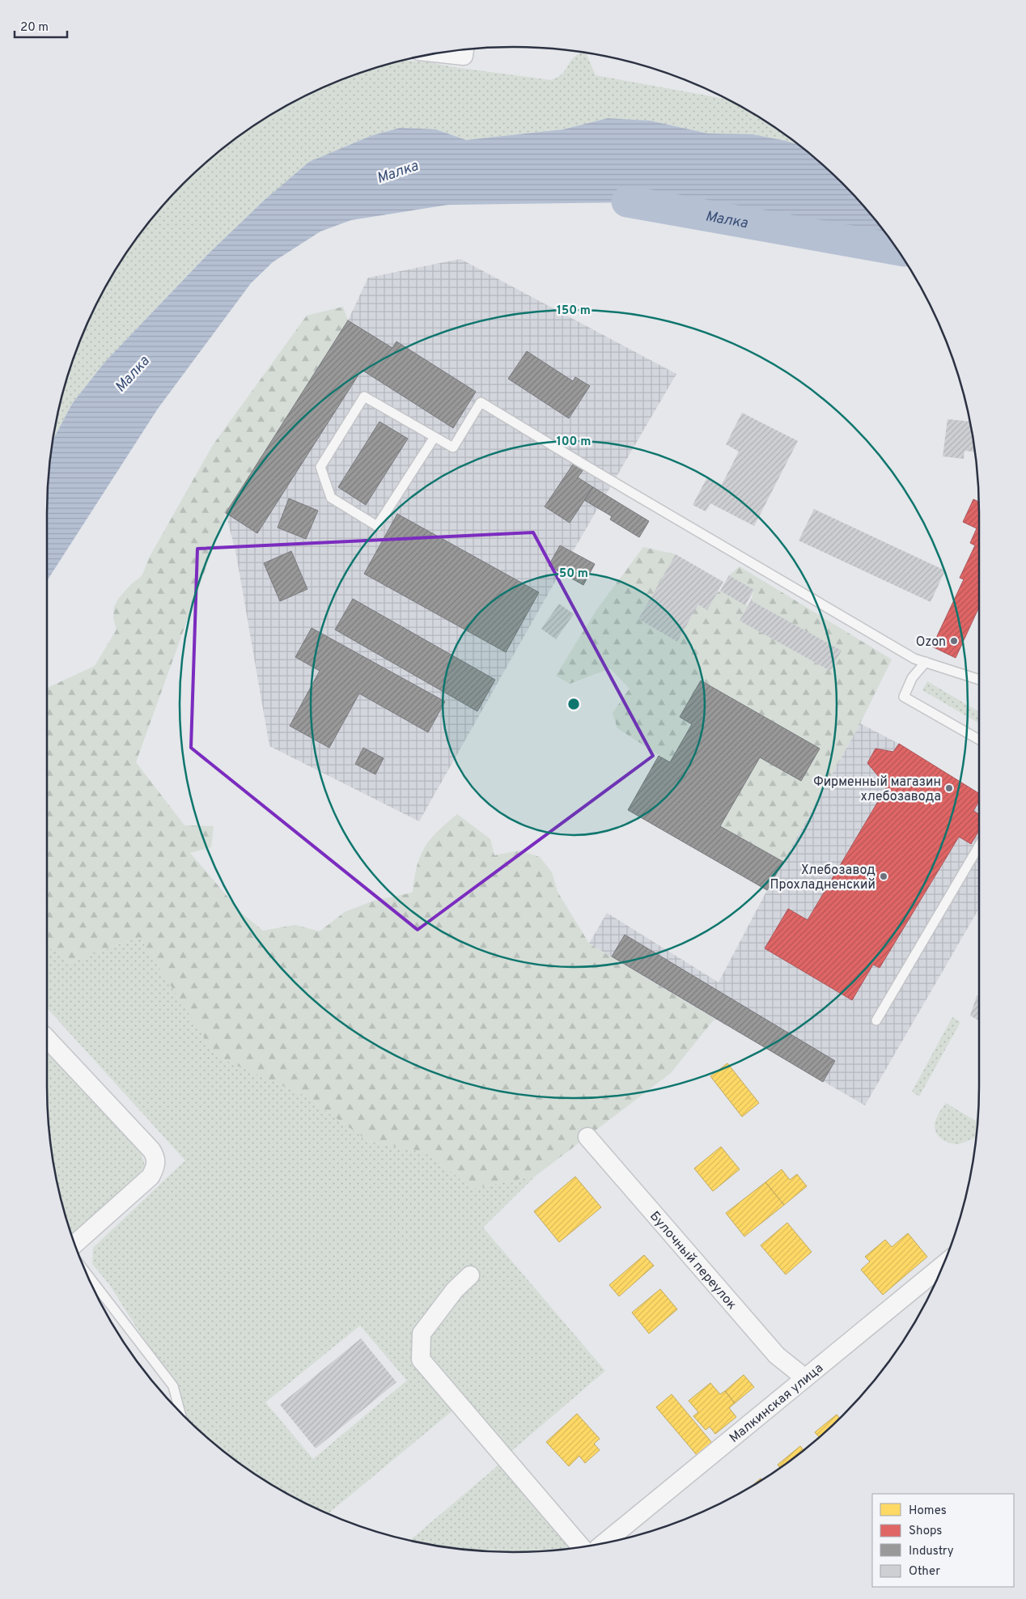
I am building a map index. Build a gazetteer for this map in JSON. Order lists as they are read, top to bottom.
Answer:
{
  "streets": {
    "street": ["Булочный переулок", "Малкинская улица"]
  },
  "crossings": [
    ["Булочный переулок", "Малкинская улица"]
  ],
  "water": ["Малка"],
  "places": ["Ozon", "Фирменный магазин хлебозавода", "Хлебозавод Прохладненский"],
  "legend": [
    "Homes",
    "Shops",
    "Industry",
    "Other"
  ],
  "scale_bar": "20 m",
  "rings": ["150 m", "100 m", "50 m"]
}
